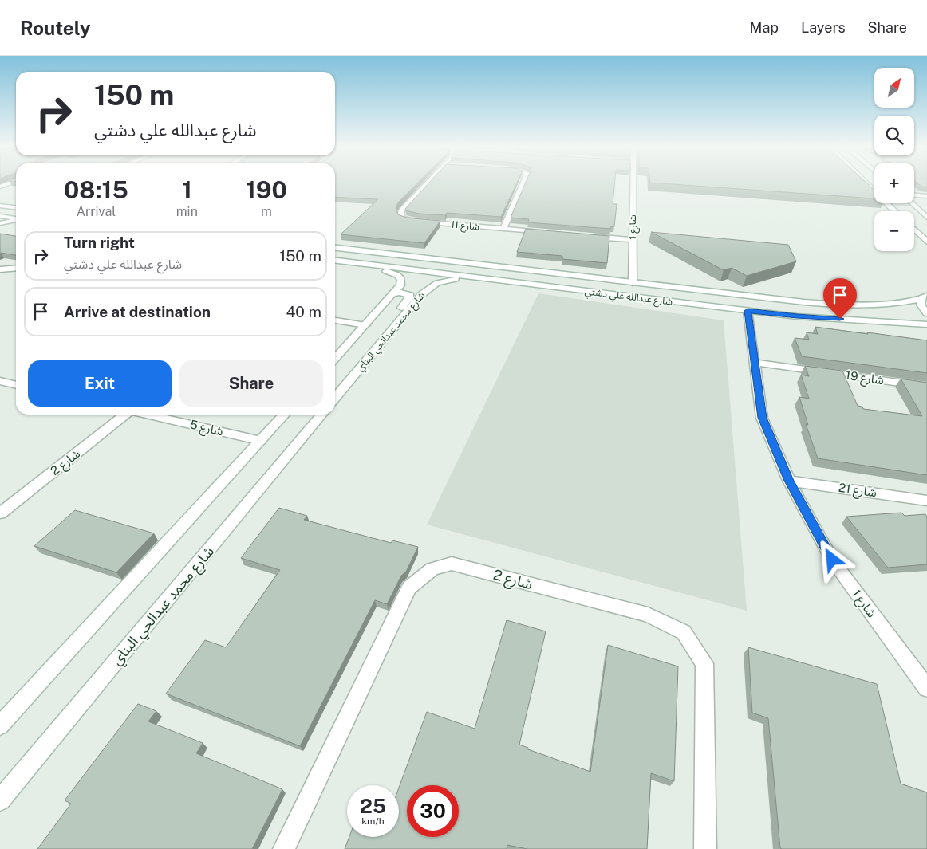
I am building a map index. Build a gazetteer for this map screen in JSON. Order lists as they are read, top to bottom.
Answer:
{
  "streets": {
    "street": [
      "شارع 11",
      "شارع 1",
      "شارع عبدالله علي دشتي",
      "شارع محمد عبدالحي البناي",
      "شارع 19",
      "شارع 5",
      "شارع 2",
      "شارع 21"
    ]
  },
  "crossings": [
    ["شارع 1", "شارع عبدالله علي دشتي"],
    ["شارع 1", "شارع 19"],
    ["شارع 1", "شارع 21"],
    ["شارع عبدالله علي دشتي", "شارع محمد عبدالحي البناي"]
  ],
  "north": "top right",
  "page": {
    "header": "Routely",
    "nav": ["Map", "Layers", "Share"],
    "map_buttons": ["+", "−"],
    "turn": ["150 m", "شارع عبدالله علي دشتي"],
    "eta": [
      "08:15",
      "Arrival",
      "1",
      "min",
      "190",
      "m"
    ],
    "list": [
      {
        "name": "Turn right",
        "note": "شارع عبدالله علي دشتي",
        "value": "150 m"
      },
      {
        "name": "Arrive at destination",
        "value": "40 m"
      }
    ],
    "buttons": ["Exit", "Share"],
    "speed": "25 km/h",
    "limit": "30"
  }
}
